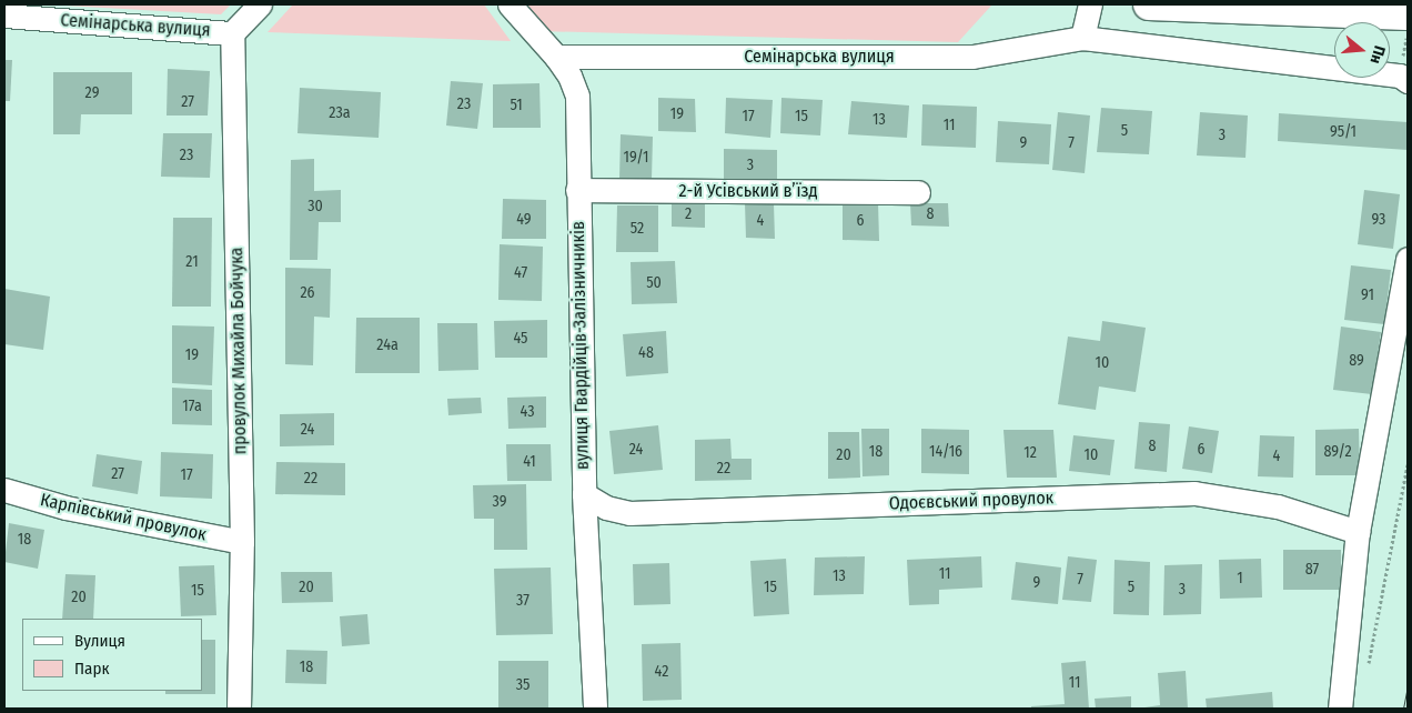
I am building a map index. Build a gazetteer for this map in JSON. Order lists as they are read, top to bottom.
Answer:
{
  "streets": {
    "street": [
      "Семінарська вулиця",
      "2-й Усівський в’їзд",
      "вулиця Гвардійців-Залізничників",
      "провулок Михайла Бойчука",
      "Одоєвський провулок",
      "Карпівський провулок"
    ]
  },
  "crossings": [
    ["Семінарська вулиця", "вулиця Гвардійців-Залізничників"],
    ["Семінарська вулиця", "провулок Михайла Бойчука"],
    ["2-й Усівський в’їзд", "вулиця Гвардійців-Залізничників"],
    ["вулиця Гвардійців-Залізничників", "Одоєвський провулок"],
    ["провулок Михайла Бойчука", "Карпівський провулок"]
  ],
  "house_numbers": [
    "29",
    "27",
    "23",
    "51",
    "23а",
    "19",
    "17",
    "15",
    "13",
    "11",
    "5",
    "95/1",
    "3",
    "9",
    "7",
    "23",
    "19/1",
    "3",
    "30",
    "2",
    "8",
    "49",
    "93",
    "4",
    "6",
    "52",
    "21",
    "47",
    "50",
    "26",
    "91",
    "45",
    "24а",
    "48",
    "19",
    "89",
    "10",
    "17а",
    "43",
    "24",
    "8",
    "24",
    "6",
    "18",
    "14/16",
    "89/2",
    "12",
    "20",
    "10",
    "4",
    "41",
    "22",
    "27",
    "17",
    "22",
    "39",
    "18",
    "87",
    "11",
    "13",
    "1",
    "7",
    "9",
    "20",
    "15",
    "5",
    "3",
    "15",
    "20",
    "37",
    "18",
    "42",
    "11",
    "35"
  ],
  "legend": ["Вулиця", "Парк"],
  "north": "right"
}
